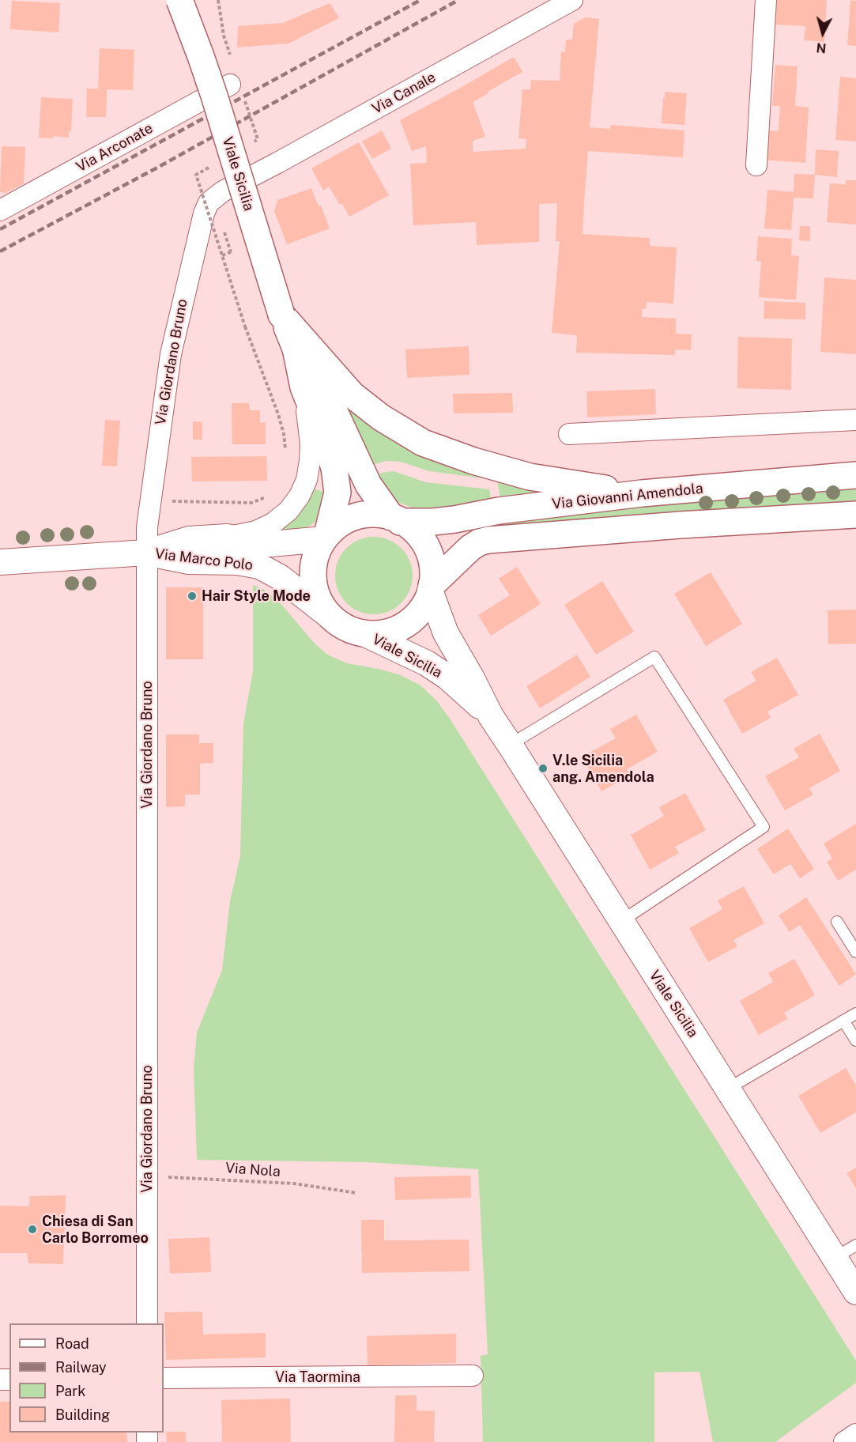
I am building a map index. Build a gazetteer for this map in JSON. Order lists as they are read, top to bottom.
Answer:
{
  "streets": {
    "main road": ["Viale Sicilia", "Via Giovanni Amendola"],
    "street": [
      "Via Canale",
      "Via Arconate",
      "Via Giordano Bruno",
      "Via Marco Polo",
      "Via Taormina"
    ],
    "path": ["Via Nola"]
  },
  "crossings": [
    ["Via Canale", "Via Giordano Bruno"],
    ["Viale Sicilia", "Via Giovanni Amendola"],
    ["Viale Sicilia", "Via Marco Polo"],
    ["Via Giordano Bruno", "Via Marco Polo"],
    ["Via Giordano Bruno", "Via Nola"],
    ["Via Giovanni Amendola", "Via Marco Polo"]
  ],
  "places": ["Hair Style Mode", "V.le Sicilia ang. Amendola", "Chiesa di San Carlo Borromeo"],
  "legend": [
    "Road",
    "Railway",
    "Park",
    "Building"
  ],
  "north": "bottom"
}
